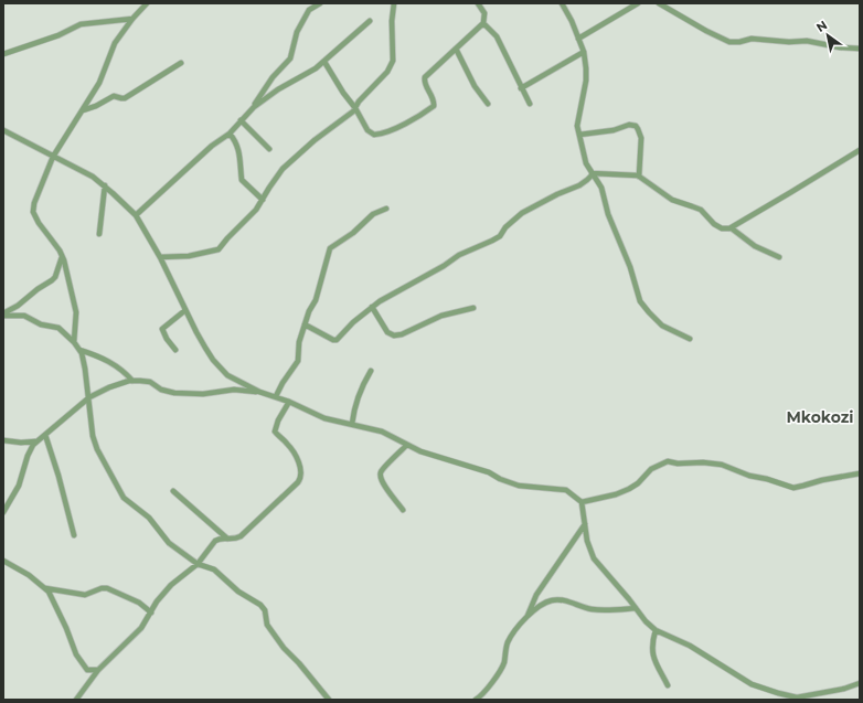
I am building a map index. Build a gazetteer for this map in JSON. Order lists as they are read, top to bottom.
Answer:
{
  "districts": ["Mkokozi"],
  "north": "top left"
}
